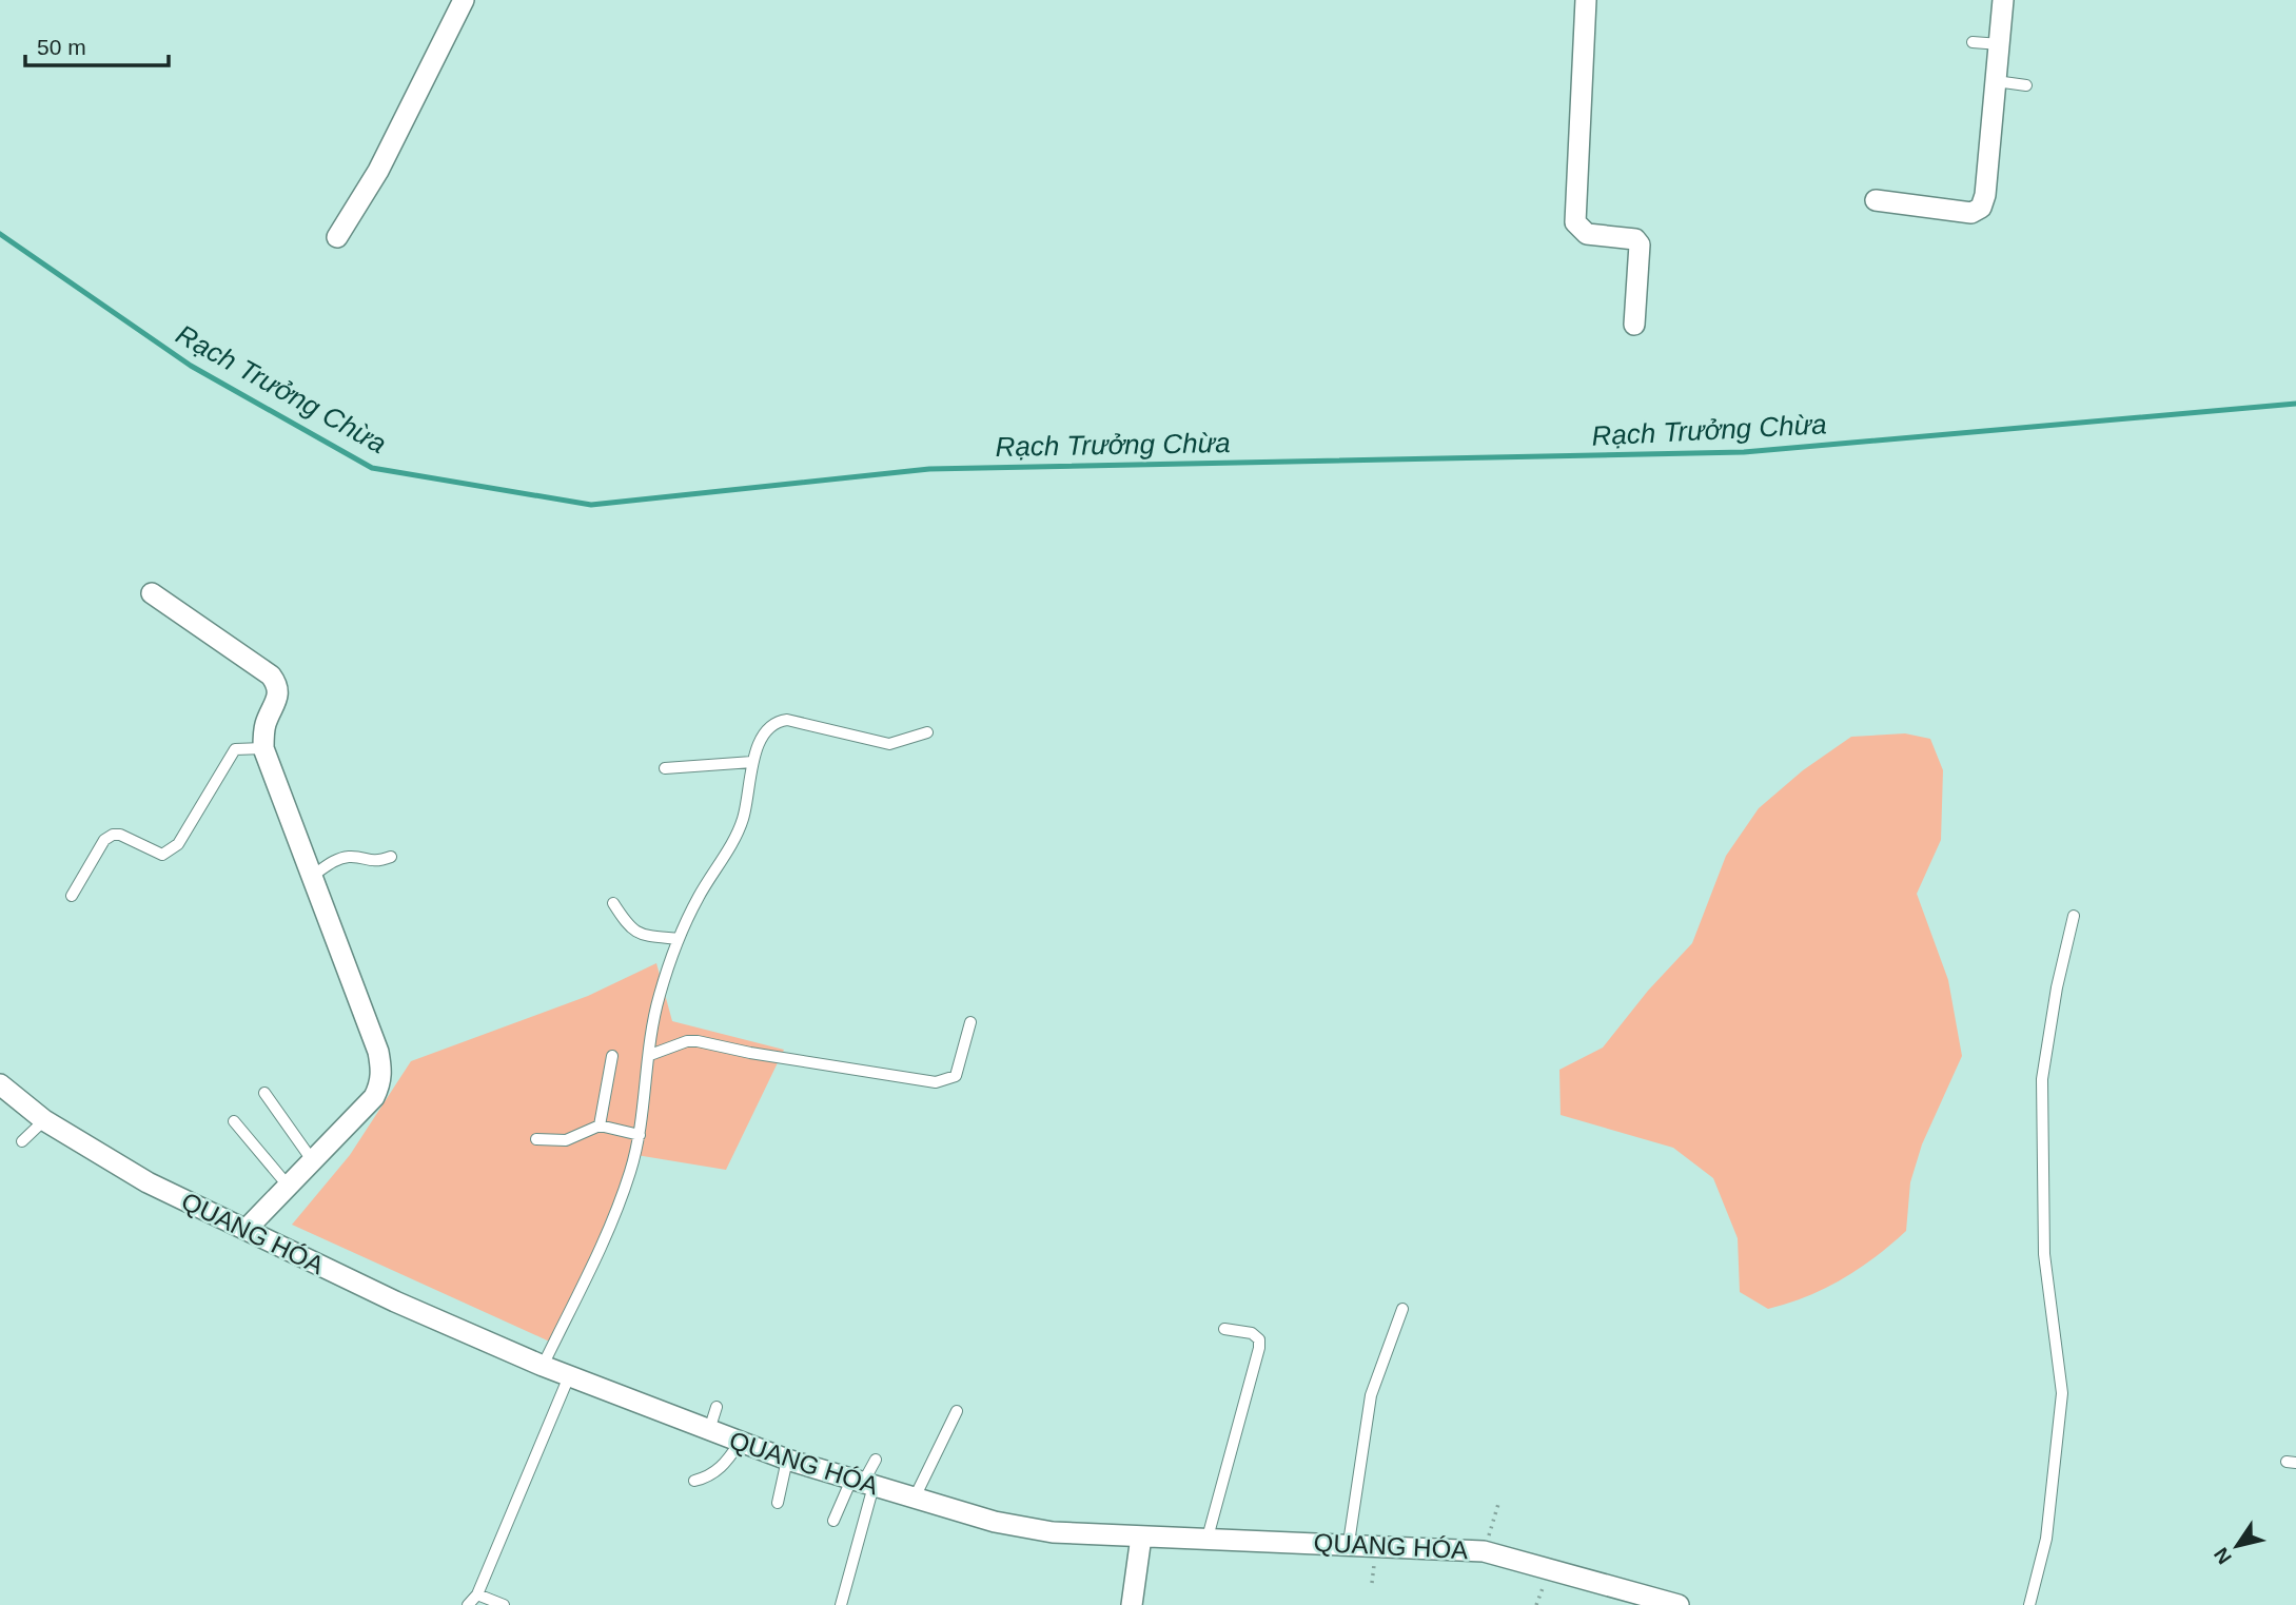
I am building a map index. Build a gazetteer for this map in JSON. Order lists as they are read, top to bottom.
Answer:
{
  "streets": {
    "street": ["QUANG HÓA"]
  },
  "water": ["Rạch Trưởng Chừa"],
  "scale_bar": "50 m",
  "north": "bottom left"
}
